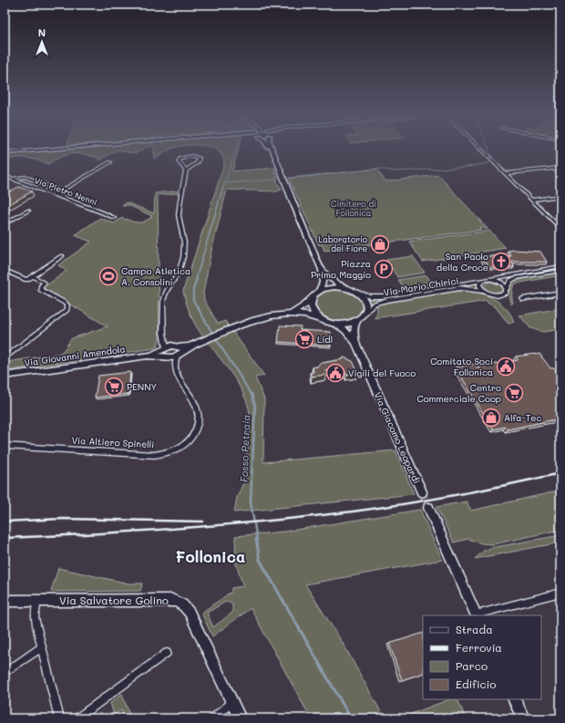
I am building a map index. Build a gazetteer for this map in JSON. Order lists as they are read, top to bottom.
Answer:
{
  "streets": {
    "main road": ["Via Giovanni Amendola", "Via Giacomo Leopardi", "Via Salvatore Golino"],
    "street": ["Via Pietro Nenni", "Via Mario Chirici", "Via Altiero Spinelli"]
  },
  "crossings": [
    ["Via Mario Chirici", "Via Giovanni Amendola"],
    ["Via Mario Chirici", "Via Giacomo Leopardi"],
    ["Via Giovanni Amendola", "Via Giacomo Leopardi"],
    ["Via Giovanni Amendola", "Via Altiero Spinelli"]
  ],
  "districts": ["Follonica"],
  "water": ["Fosso Petraia"],
  "parks": ["Cimitero di Follonica"],
  "places": {
    "shop": ["Laboratorio del Fiore", "Alfa-Tec"],
    "church": ["San Paolo della Croce"],
    "parking": ["Piazza Primo Maggio"],
    "sports": ["Campo Atletica A. Consolini"],
    "supermarket": ["Lidl", "PENNY", "Centro Commerciale Coop"],
    "public building": ["Comitato Soci Follonica", "Vigili del Fuoco"]
  },
  "legend": [
    "Strada",
    "Ferrovia",
    "Parco",
    "Edificio"
  ],
  "north": "top"
}
